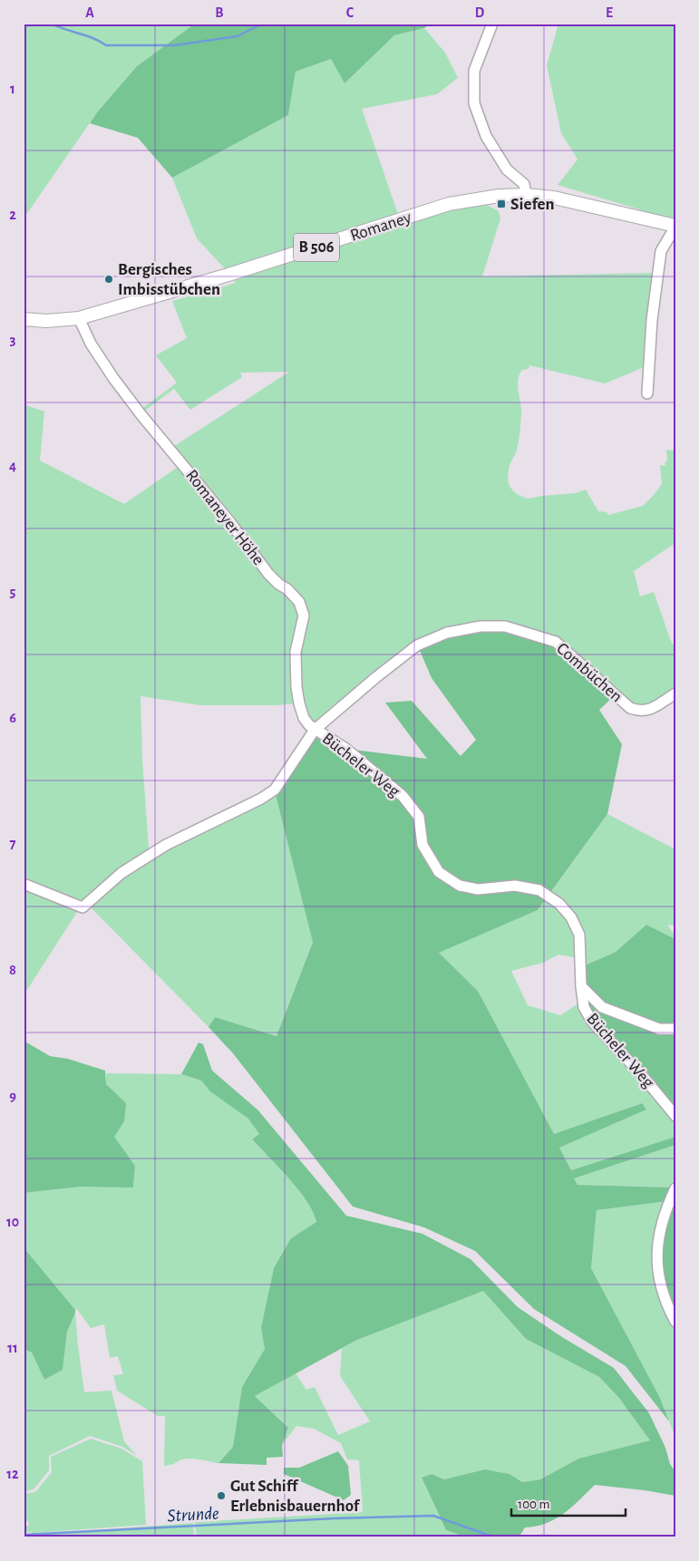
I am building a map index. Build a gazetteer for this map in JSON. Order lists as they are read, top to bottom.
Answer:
{
  "streets": {
    "main road": ["Romaney", "B 506"],
    "street": ["Romaneyer Höhe", "Combüchen", "Bücheler Weg"]
  },
  "crossings": [
    ["Romaney", "B 506"],
    ["Romaney", "Romaneyer Höhe"],
    ["Romaneyer Höhe", "Combüchen"],
    ["Romaneyer Höhe", "Bücheler Weg"],
    ["Combüchen", "Bücheler Weg"]
  ],
  "water": ["Strunde"],
  "places": {
    "transit": ["Siefen"],
    "other": ["Bergisches Imbisstübchen", "Gut Schiff Erlebnisbauernhof"]
  },
  "scale_bar": "100 m",
  "grid": {
    "columns": [
      "A",
      "B",
      "C",
      "D",
      "E"
    ],
    "rows": [
      "1",
      "2",
      "3",
      "4",
      "5",
      "6",
      "7",
      "8",
      "9",
      "10",
      "11",
      "12"
    ]
  }
}
